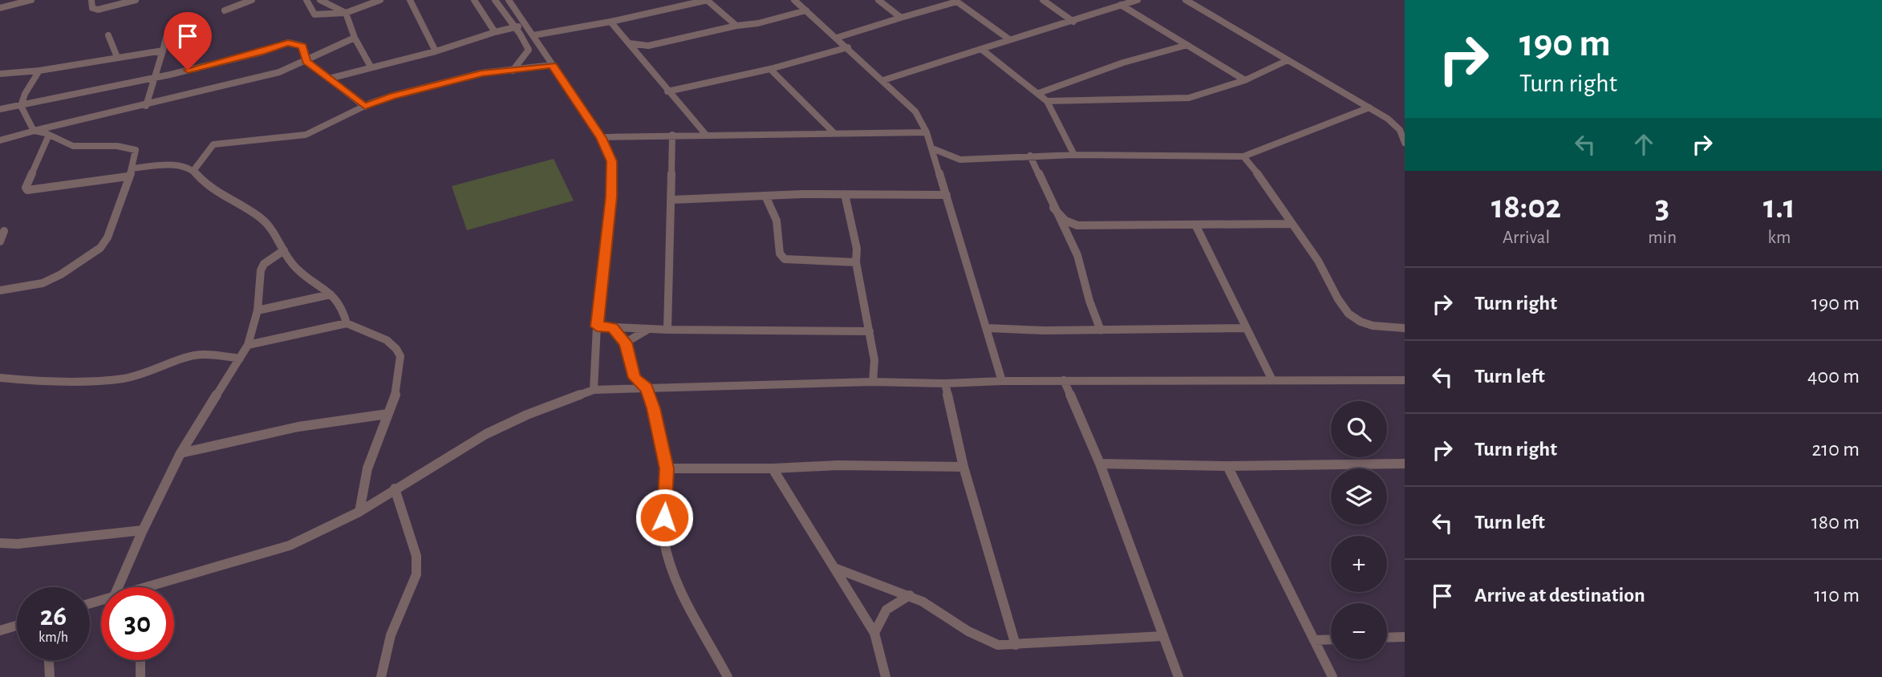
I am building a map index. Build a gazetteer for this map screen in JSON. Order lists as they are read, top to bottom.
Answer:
{
  "page": {
    "turn": ["190 m", "Turn right"],
    "eta": [
      "18:02",
      "Arrival",
      "3",
      "min",
      "1.1",
      "km"
    ],
    "list": [
      {
        "name": "Turn right",
        "value": "190 m"
      },
      {
        "name": "Turn left",
        "value": "400 m"
      },
      {
        "name": "Turn right",
        "value": "210 m"
      },
      {
        "name": "Turn left",
        "value": "180 m"
      },
      {
        "name": "Arrive at destination",
        "value": "110 m"
      }
    ],
    "map_buttons": ["+", "−"],
    "speed": "26 km/h",
    "limit": "30"
  }
}
